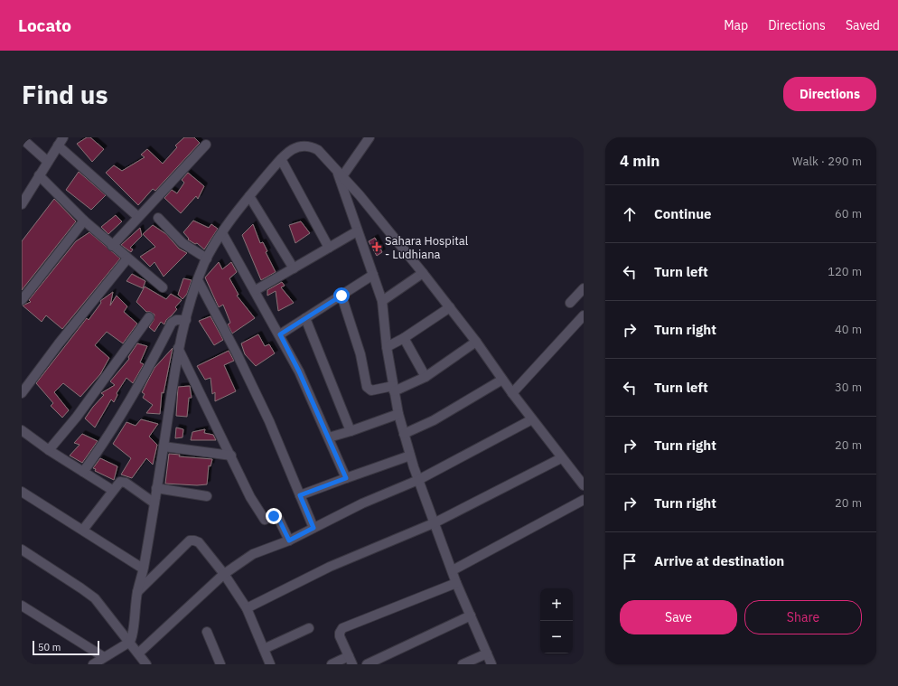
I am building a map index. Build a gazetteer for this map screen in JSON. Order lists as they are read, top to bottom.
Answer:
{
  "places": {
    "health": ["Sahara Hospital - Ludhiana"]
  },
  "scale_bar": "50 m",
  "page": {
    "header": "Locato",
    "nav": ["Map", "Directions", "Saved"],
    "buttons": [
      "Directions",
      ["Save", "Share"]
    ],
    "title": "Find us",
    "heading": ["4 min", "Walk · 290 m"],
    "list": [
      ["Continue", "60 m"],
      ["Turn left", "120 m"],
      ["Turn right", "40 m"],
      ["Turn left", "30 m"],
      ["Turn right", "20 m"],
      ["Turn right", "20 m"],
      "Arrive at destination"
    ],
    "map_buttons": ["+", "−"],
    "scale": "50 m"
  }
}
